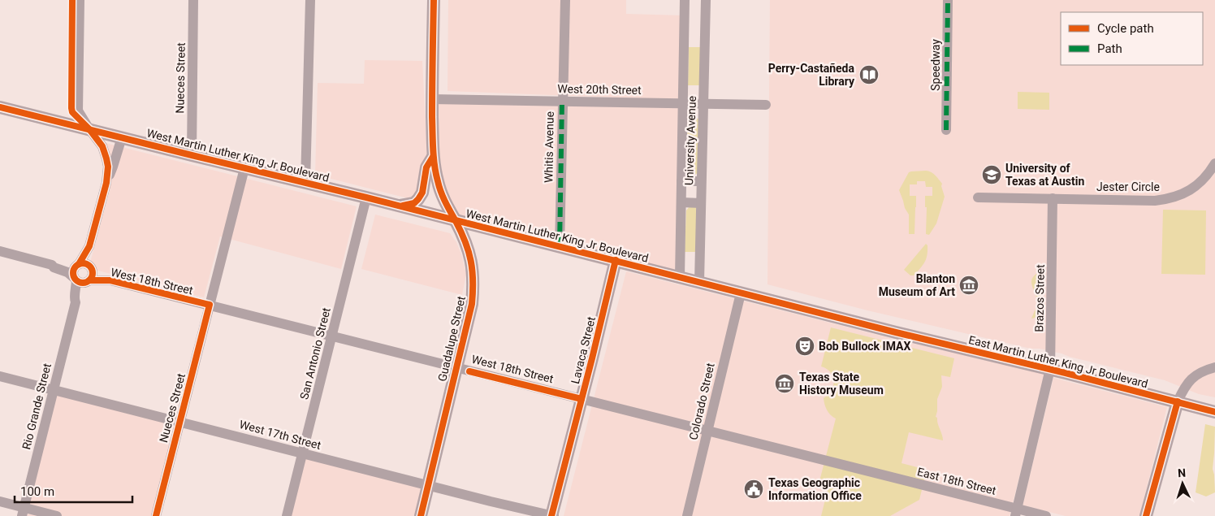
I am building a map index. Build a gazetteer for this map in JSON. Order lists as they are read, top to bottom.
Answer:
{
  "streets": {
    "main road": [
      "West Martin Luther King Jr Boulevard",
      "Guadalupe Street",
      "Lavaca Street",
      "East Martin Luther King Jr Boulevard"
    ],
    "street": [
      "Speedway",
      "Nueces Street",
      "West 20th Street",
      "University Avenue",
      "Whitis Avenue",
      "Jester Circle",
      "West 18th Street",
      "Brazos Street",
      "San Antonio Street",
      "Colorado Street",
      "Rio Grande Street",
      "West 17th Street",
      "East 18th Street"
    ]
  },
  "crossings": [
    ["Nueces Street", "West Martin Luther King Jr Boulevard"],
    ["Nueces Street", "West 18th Street"],
    ["Nueces Street", "West 17th Street"],
    ["West 20th Street", "University Avenue"],
    ["West 20th Street", "Whitis Avenue"],
    ["West 20th Street", "Guadalupe Street"],
    ["University Avenue", "West Martin Luther King Jr Boulevard"],
    ["Whitis Avenue", "West Martin Luther King Jr Boulevard"],
    ["West Martin Luther King Jr Boulevard", "Guadalupe Street"],
    ["West Martin Luther King Jr Boulevard", "Lavaca Street"],
    ["West Martin Luther King Jr Boulevard", "San Antonio Street"],
    ["West Martin Luther King Jr Boulevard", "East Martin Luther King Jr Boulevard"],
    ["West Martin Luther King Jr Boulevard", "Colorado Street"],
    ["Jester Circle", "Brazos Street"],
    ["West 18th Street", "Guadalupe Street"],
    ["West 18th Street", "Lavaca Street"],
    ["West 18th Street", "San Antonio Street"],
    ["West 18th Street", "Colorado Street"],
    ["West 18th Street", "Rio Grande Street"],
    ["West 18th Street", "East 18th Street"],
    ["Brazos Street", "East Martin Luther King Jr Boulevard"],
    ["Brazos Street", "East 18th Street"],
    ["Guadalupe Street", "West 17th Street"],
    ["Lavaca Street", "West 17th Street"],
    ["San Antonio Street", "West 17th Street"],
    ["Rio Grande Street", "West 17th Street"]
  ],
  "places": {
    "library": ["Perry-Castañeda Library"],
    "school or university": ["University of Texas at Austin"],
    "museum": ["Blanton Museum of Art", "Texas State History Museum"],
    "theatre": ["Bob Bullock IMAX"],
    "public building": ["Texas Geographic Information Office"]
  },
  "legend": ["Cycle path", "Path"],
  "scale_bar": "100 m",
  "north": "top"
}
